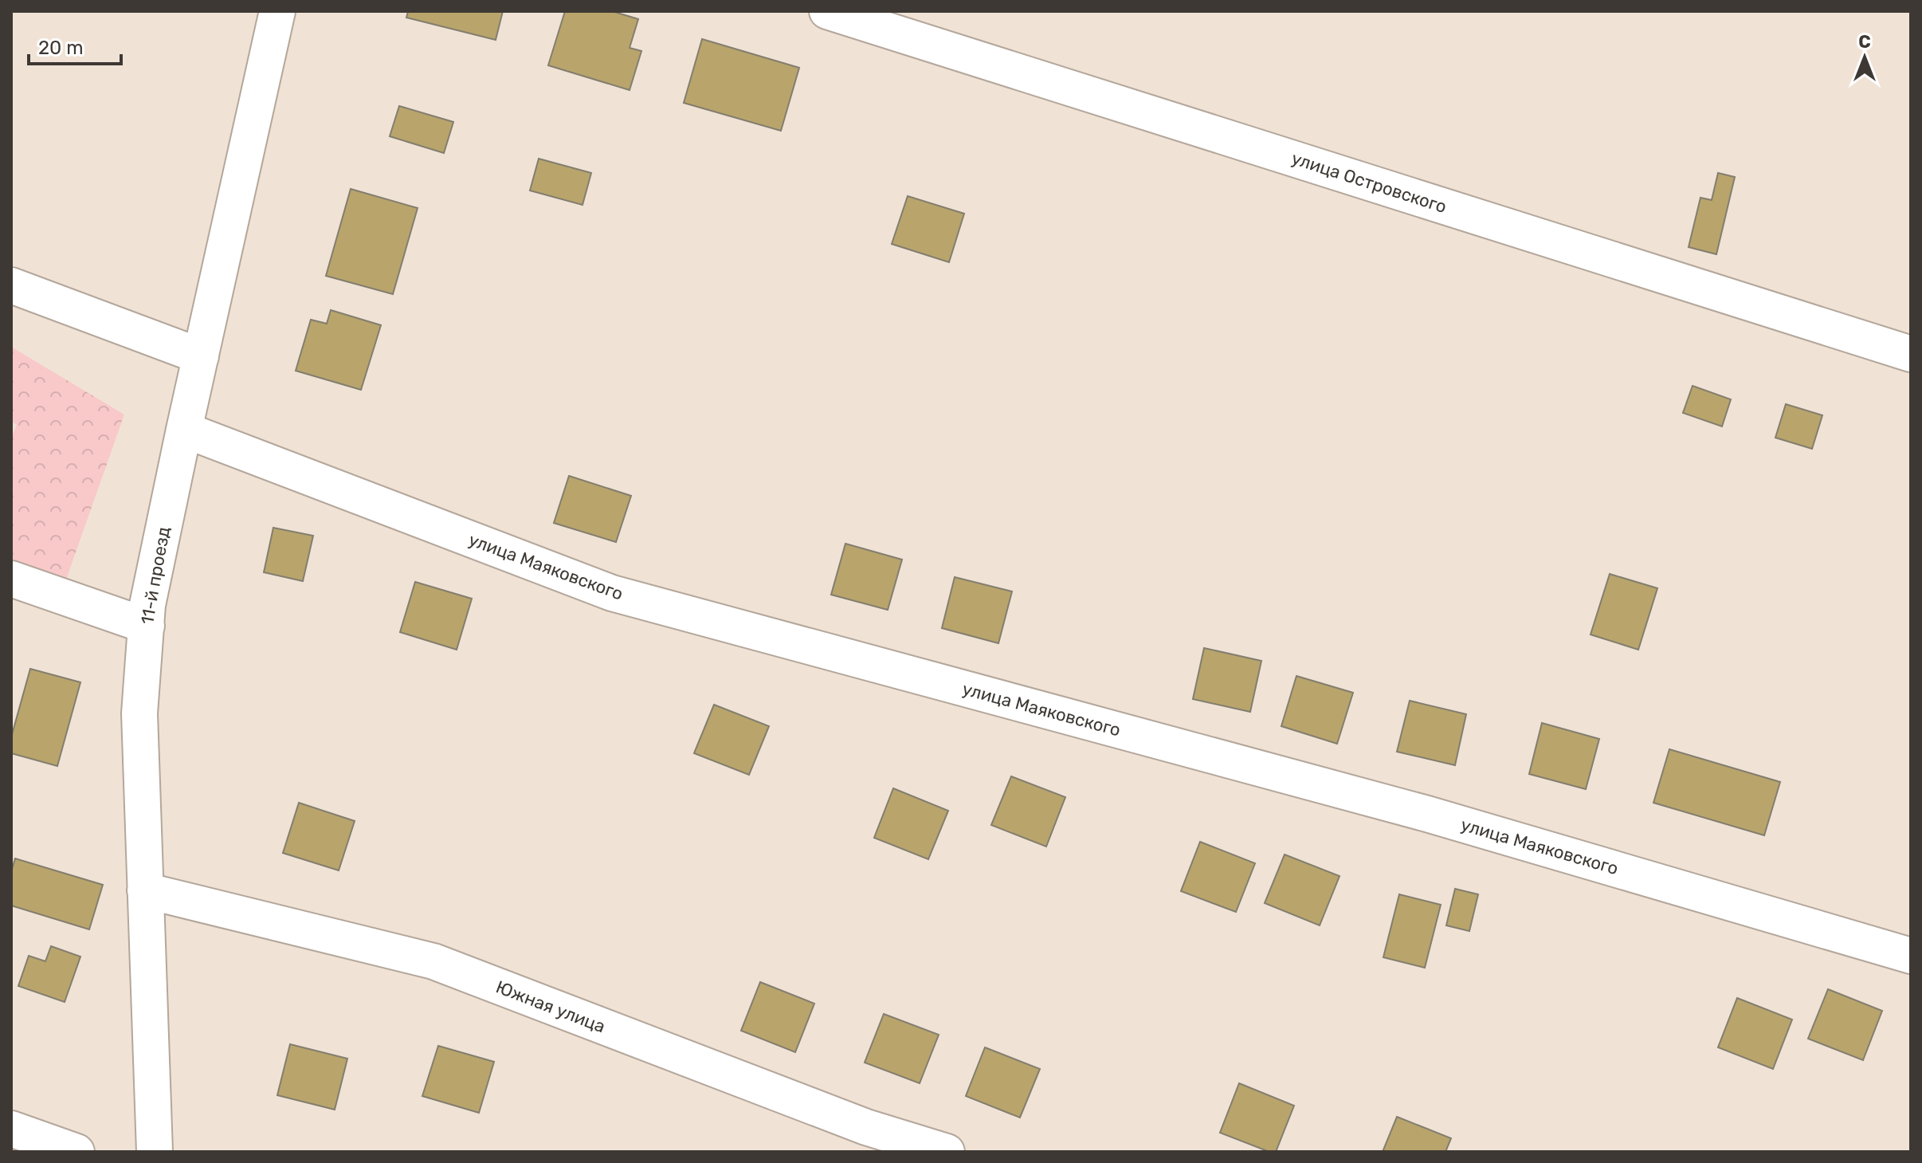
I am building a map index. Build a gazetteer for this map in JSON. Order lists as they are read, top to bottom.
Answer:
{
  "streets": {
    "street": [
      "улица Островского",
      "улица Маяковского",
      "11-й проезд",
      "Южная улица"
    ]
  },
  "crossings": [
    ["улица Маяковского", "11-й проезд"],
    ["11-й проезд", "Южная улица"]
  ],
  "scale_bar": "20 m",
  "north": "top"
}
